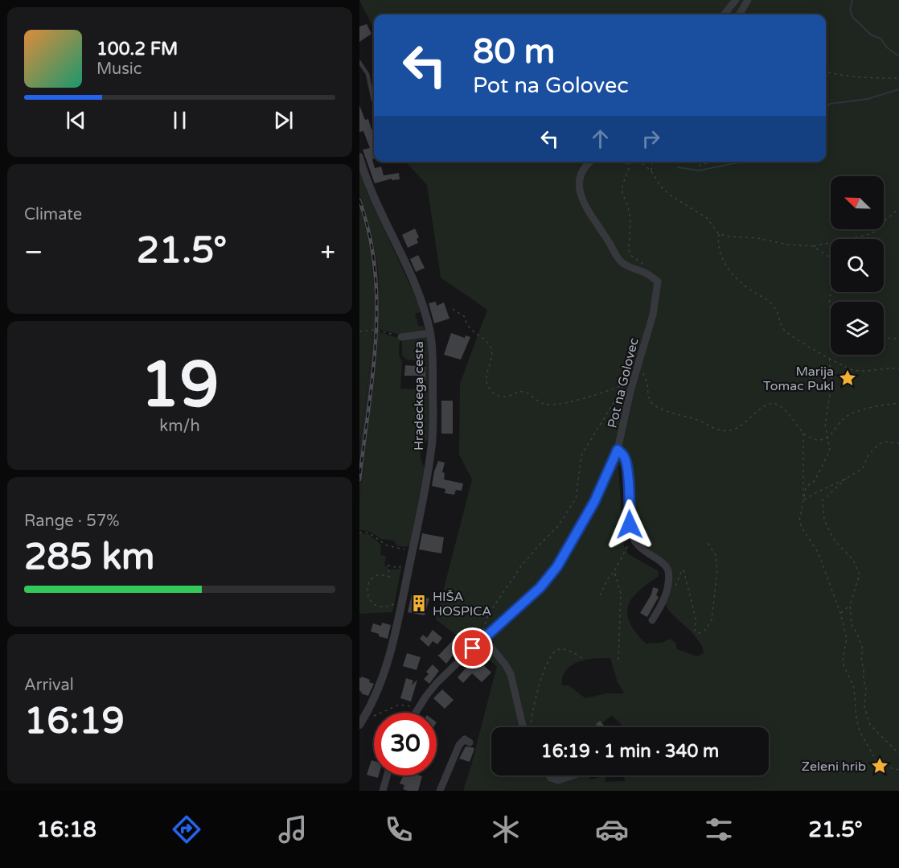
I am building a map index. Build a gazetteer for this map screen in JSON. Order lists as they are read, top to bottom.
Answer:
{
  "streets": {
    "street": ["Pot na Golovec", "Hradeckega cesta"]
  },
  "places": {
    "place": ["Marija Tomac Pukl", "Zeleni hrib"],
    "building": ["HIŠA HOSPICA"]
  },
  "north": "top left",
  "page": {
    "turn": ["80 m", "Pot na Golovec"],
    "song": ["100.2 FM", "Music"],
    "tile": [
      "Climate",
      ["19", "km/h"],
      ["Range · 57%", "285 km"],
      ["Arrival", "16:19"]
    ],
    "heat": ["−", "21.5°", "+"],
    "limit": "30",
    "trip": "16:19 · 1 min · 340 m",
    "tabs": ["16:18", "21.5°"]
  }
}
